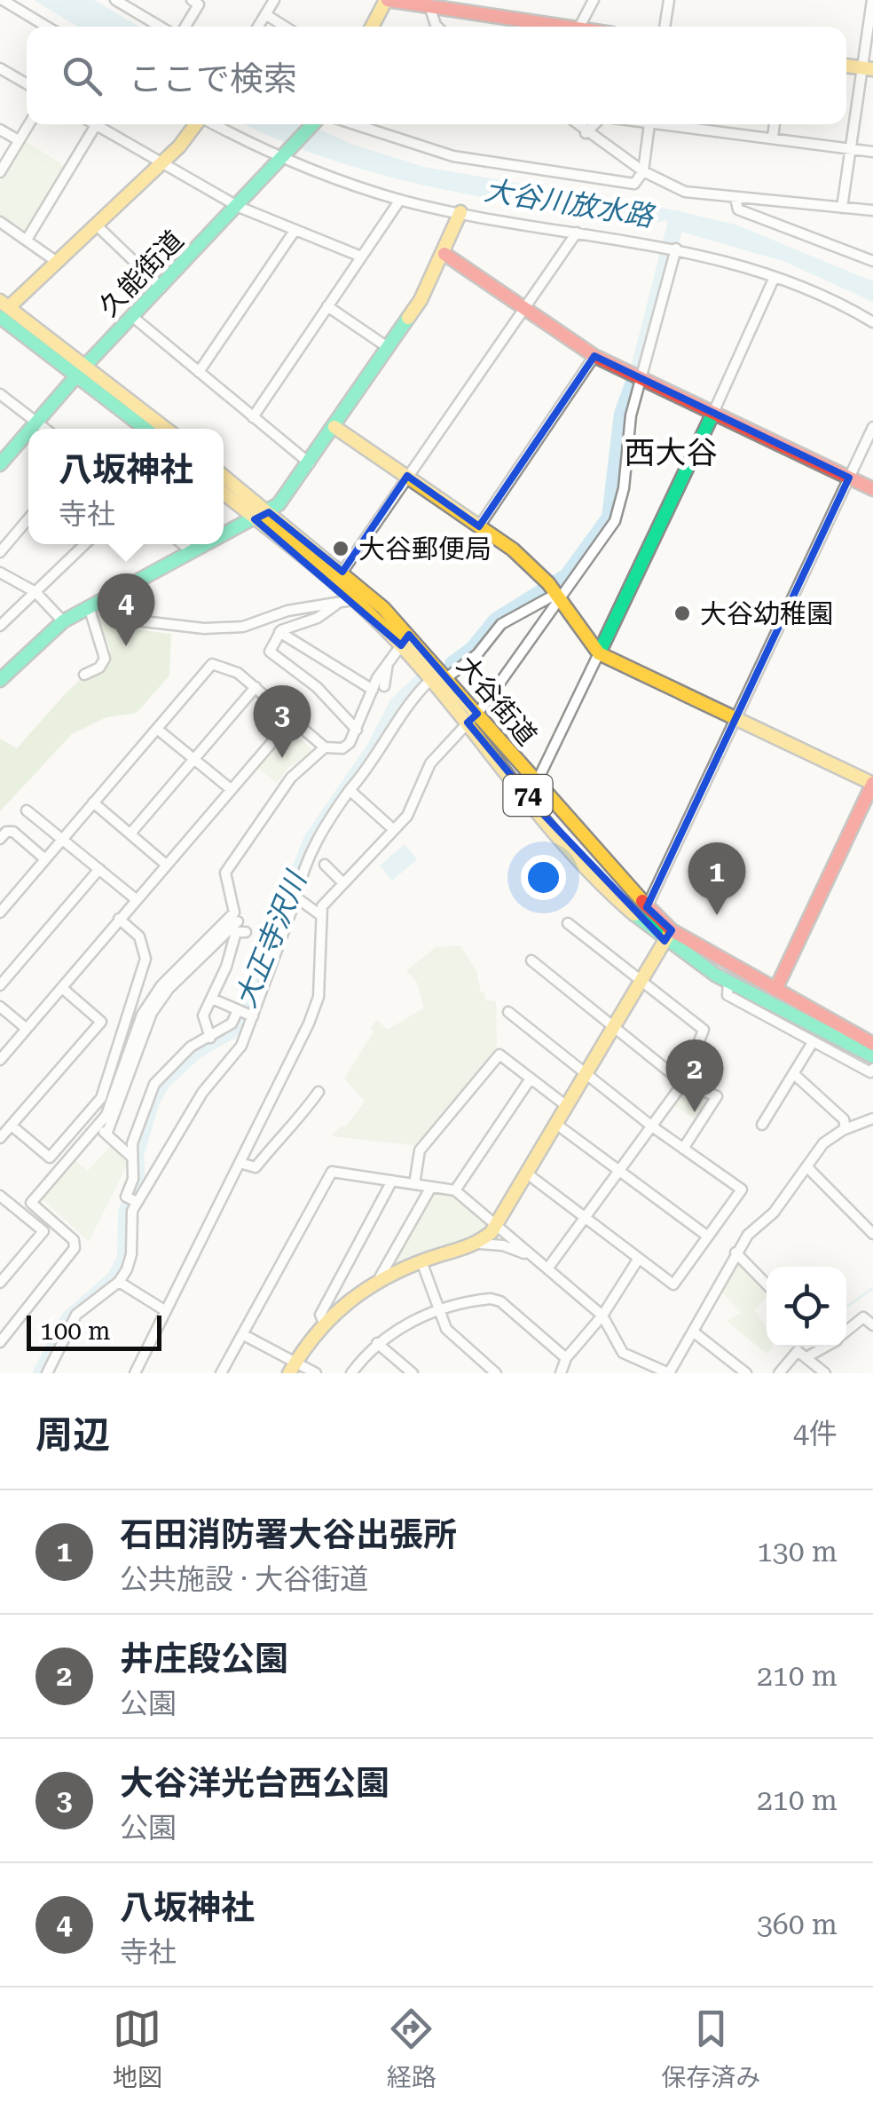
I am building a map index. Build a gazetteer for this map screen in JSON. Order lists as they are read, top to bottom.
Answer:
{
  "streets": {
    "street": ["久能街道", "大谷街道", "74"]
  },
  "districts": ["西大谷"],
  "water": ["大谷川放水路", "大正寺沢川"],
  "places": ["大谷郵便局", "大谷幼稚園"],
  "scale_bar": "100 m",
  "page": {
    "search": "ここで検索",
    "popup": ["八坂神社", "寺社"],
    "pins": [
      "4",
      "3",
      "1",
      "2"
    ],
    "scale": "100 m",
    "heading": ["周辺", "4件"],
    "list": [
      {
        "mark": "1",
        "name": "石田消防署大谷出張所",
        "note": "公共施設 · 大谷街道",
        "value": "130 m"
      },
      {
        "mark": "2",
        "name": "井庄段公園",
        "note": "公園",
        "value": "210 m"
      },
      {
        "mark": "3",
        "name": "大谷洋光台西公園",
        "note": "公園",
        "value": "210 m"
      },
      {
        "mark": "4",
        "name": "八坂神社",
        "note": "寺社",
        "value": "360 m"
      }
    ],
    "nav": ["地図", "経路", "保存済み"]
  }
}
